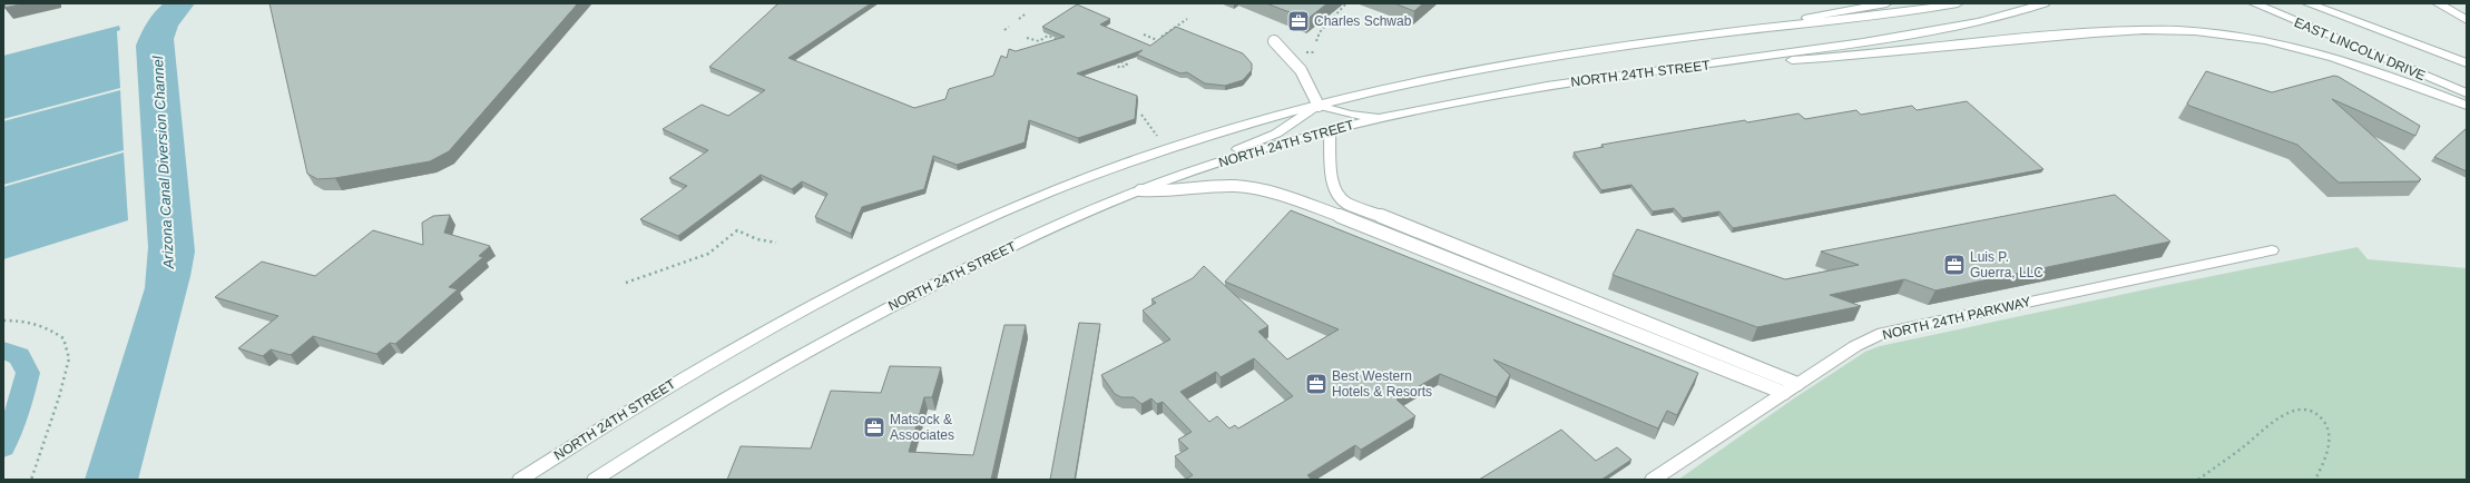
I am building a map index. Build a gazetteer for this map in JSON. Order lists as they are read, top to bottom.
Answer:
{
  "streets": {
    "main road": ["EAST LINCOLN DRIVE", "NORTH 24TH STREET", "NORTH 24TH PARKWAY"]
  },
  "water": ["Arizona Canal Diversion Channel"],
  "places": {
    "office": [
      "Charles Schwab",
      "Luis P. Guerra, LLC",
      "Best Western Hotels & Resorts",
      "Matsock & Associates"
    ]
  }
}
